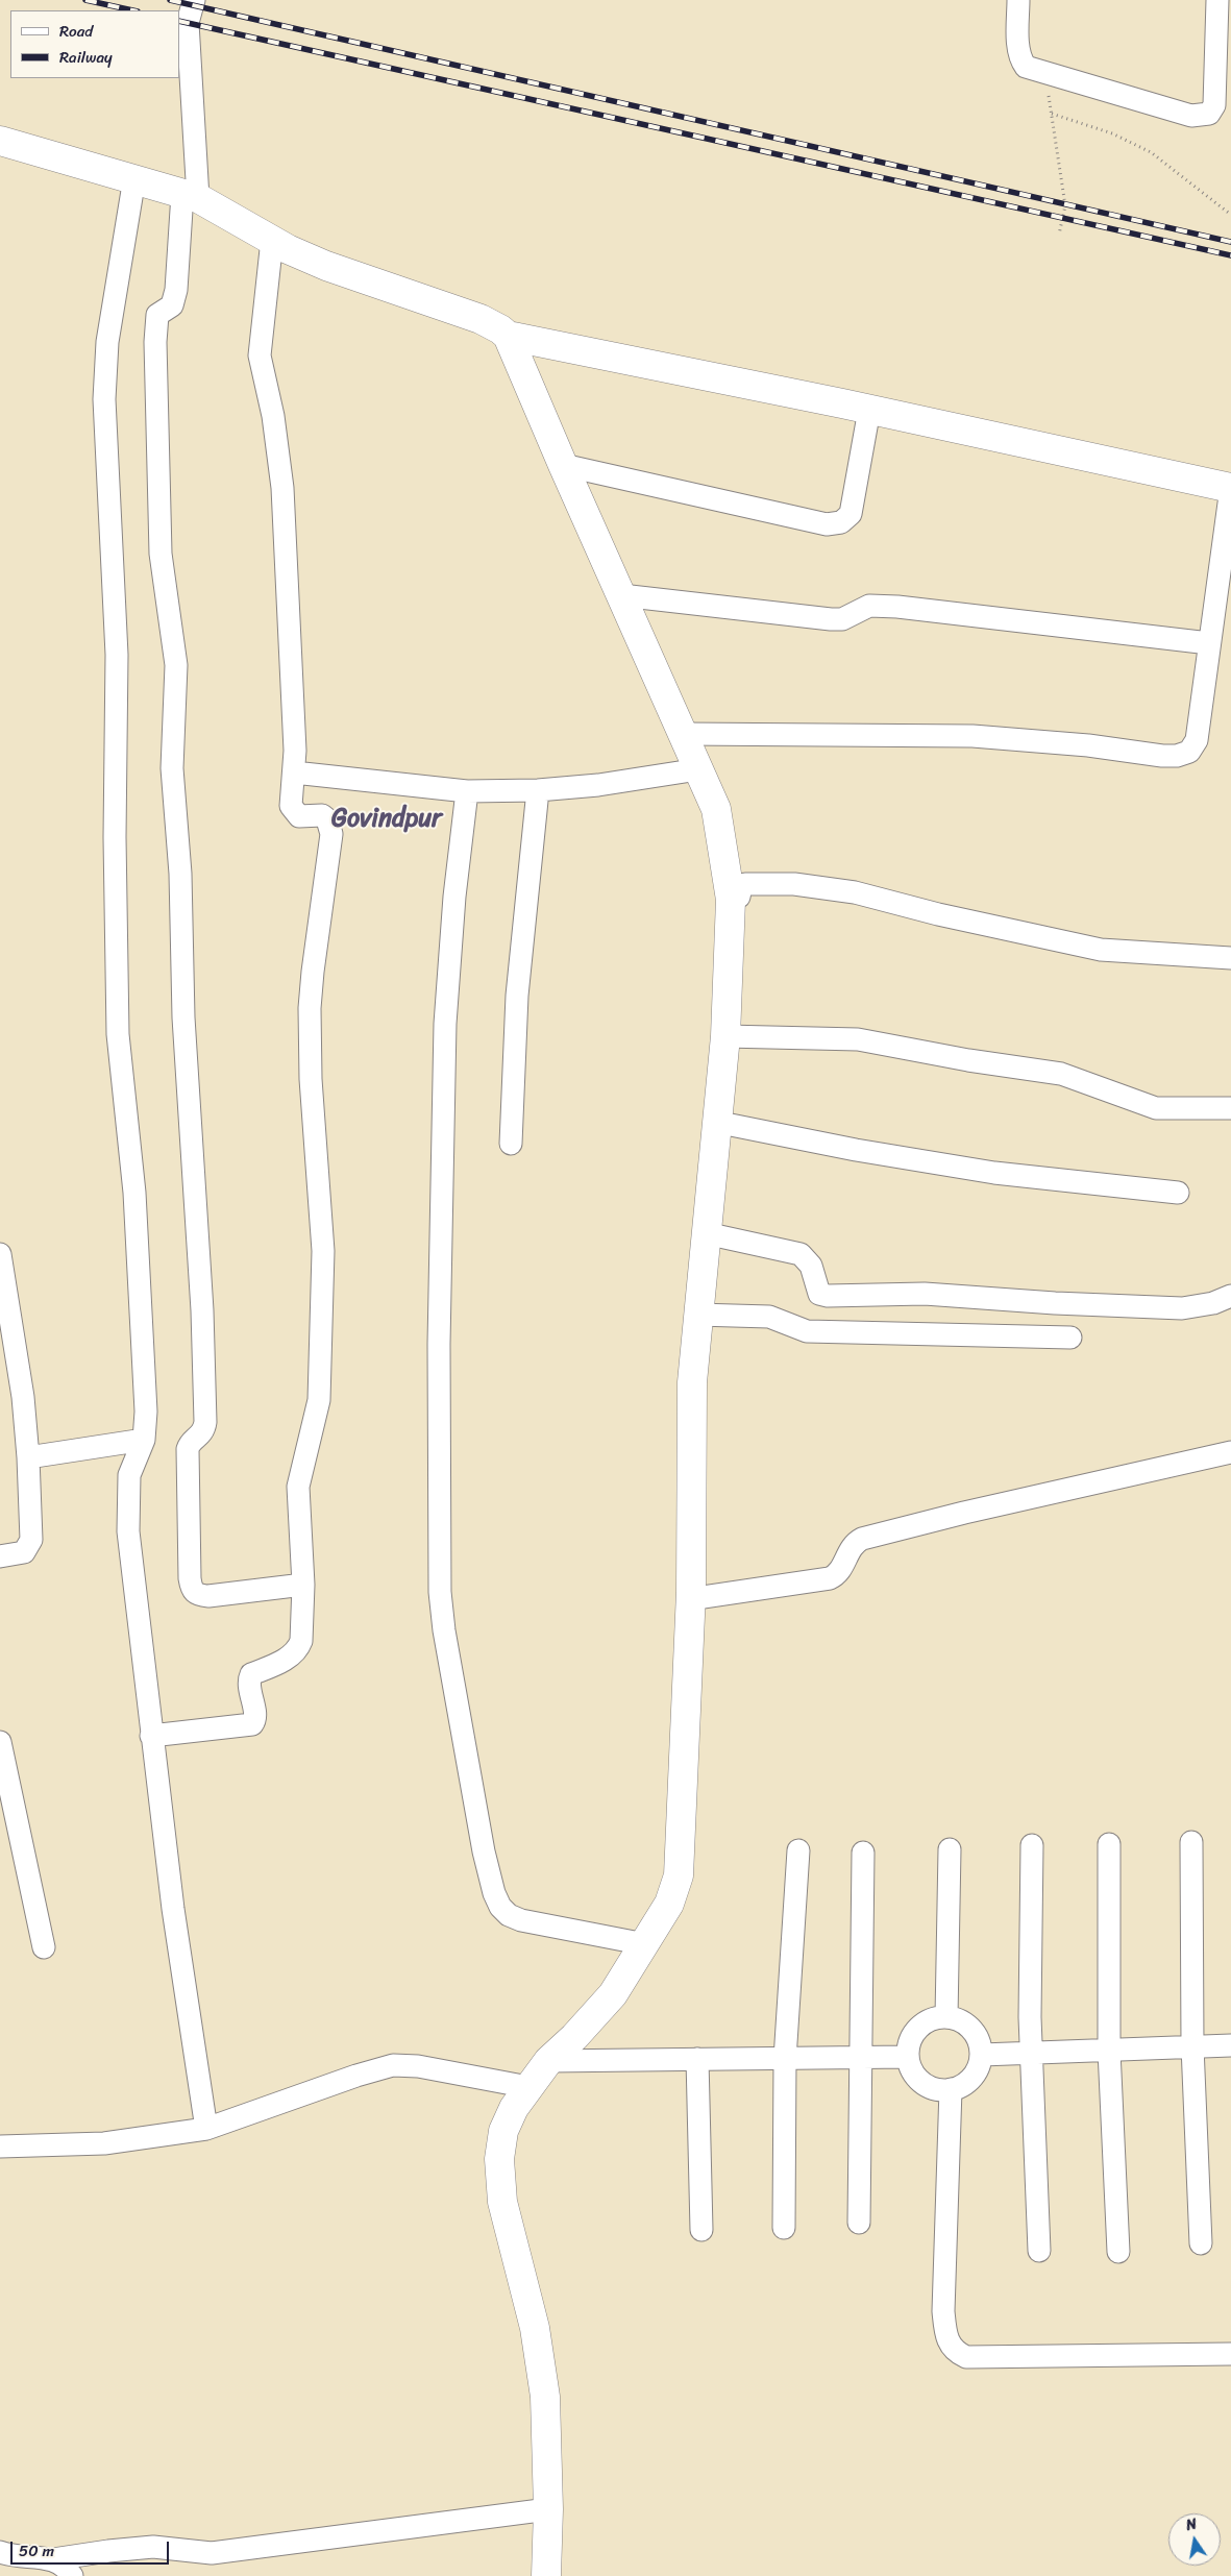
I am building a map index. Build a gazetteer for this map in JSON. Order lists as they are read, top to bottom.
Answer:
{
  "districts": ["Govindpur"],
  "legend": ["Road", "Railway"],
  "scale_bar": "50 m",
  "north": "top"
}
